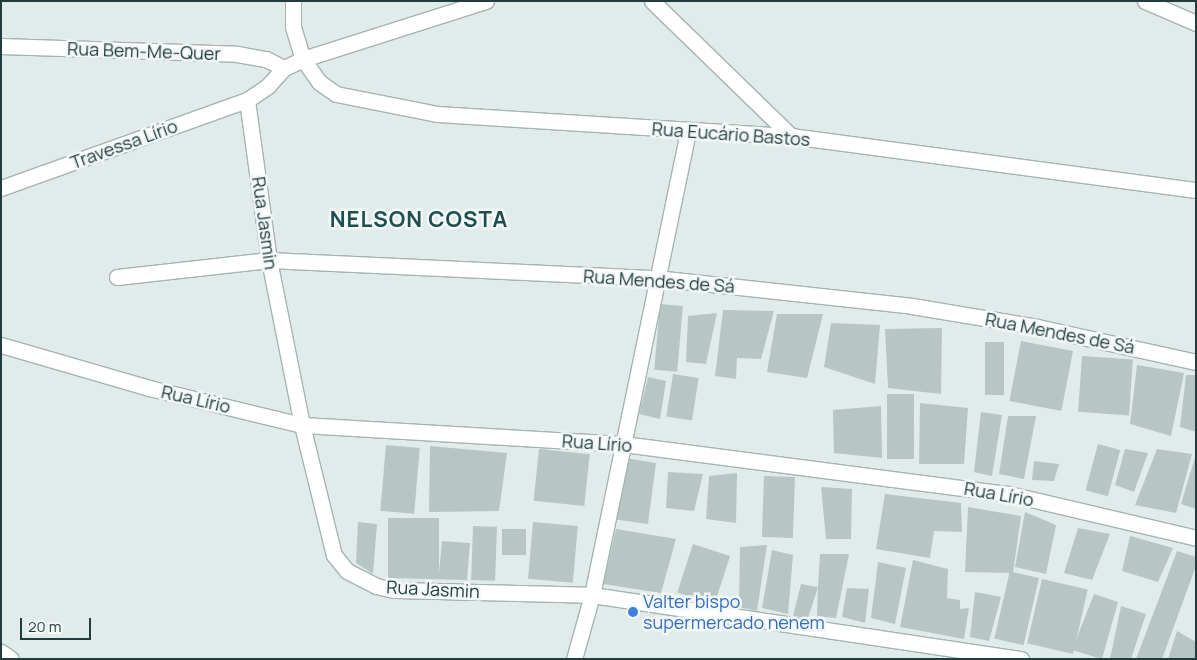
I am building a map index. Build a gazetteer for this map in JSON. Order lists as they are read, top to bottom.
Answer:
{
  "streets": {
    "street": [
      "Rua Bem-Me-Quer",
      "Rua Eucário Bastos",
      "Travessa Lírio",
      "Rua Jasmin",
      "Rua Mendes de Sá",
      "Rua Lírio"
    ]
  },
  "crossings": [
    ["Travessa Lírio", "Rua Jasmin"],
    ["Rua Jasmin", "Rua Mendes de Sá"],
    ["Rua Jasmin", "Rua Lírio"]
  ],
  "districts": ["NELSON COSTA"],
  "places": ["Valter bispo supermercado nenem"],
  "scale_bar": "20 m"
}
